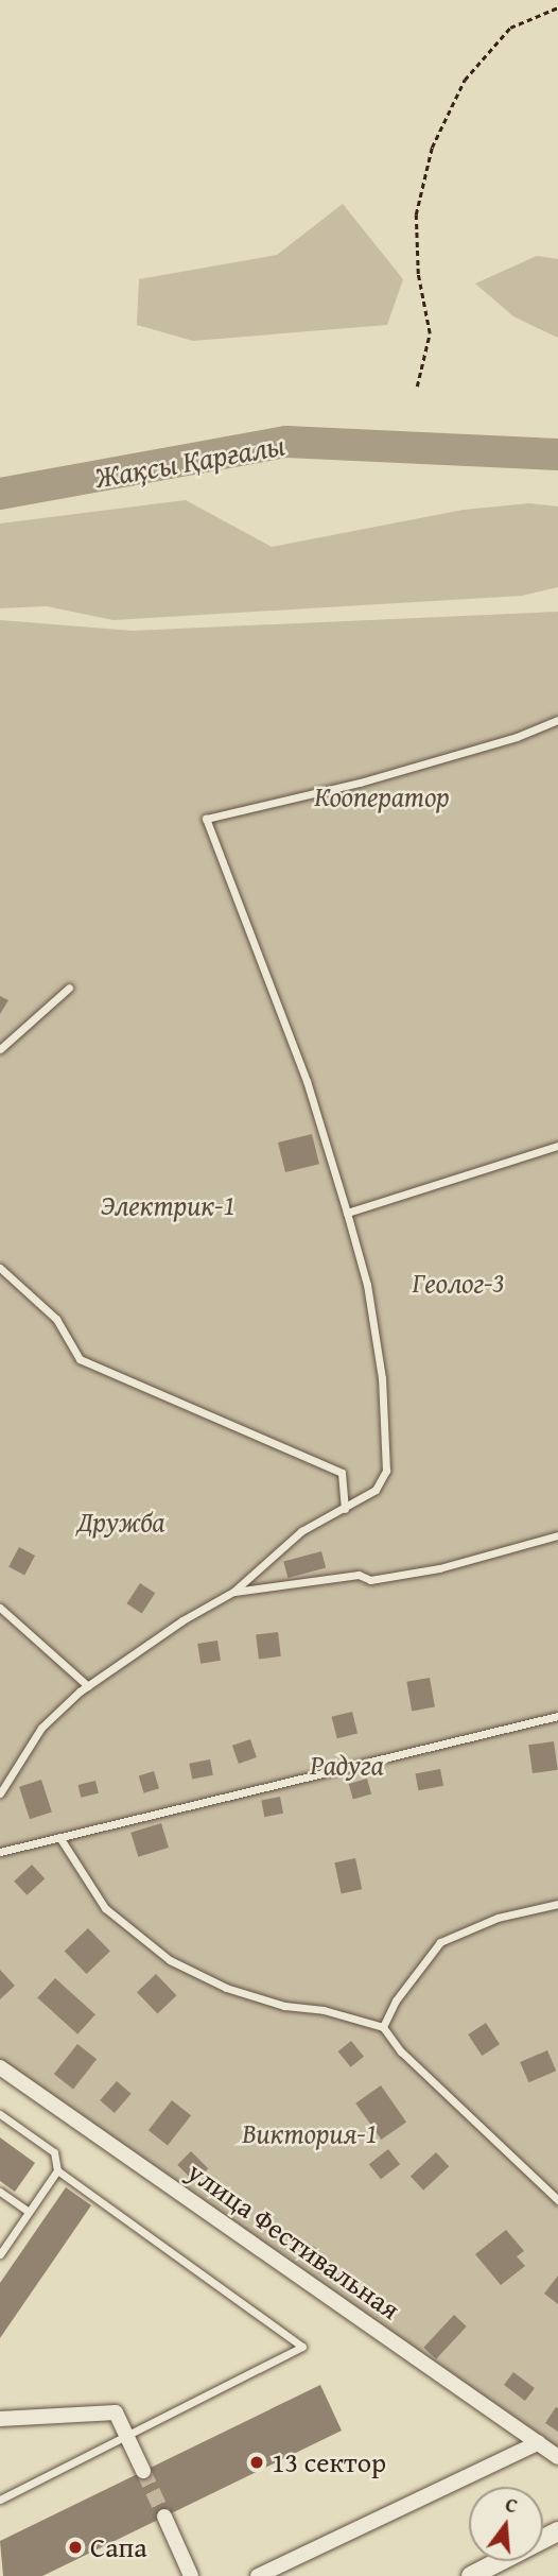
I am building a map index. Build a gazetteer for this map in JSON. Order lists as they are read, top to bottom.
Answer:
{
  "streets": {
    "street": ["улица Фестивальная"]
  },
  "water": ["Жақсы Қарғалы"],
  "parks": [
    "Кооператор",
    "Электрик-1",
    "Геолог-3",
    "Дружба",
    "Радуга",
    "Виктория-1"
  ],
  "places": ["13 сектор", "Сапа"],
  "north": "top"
}
